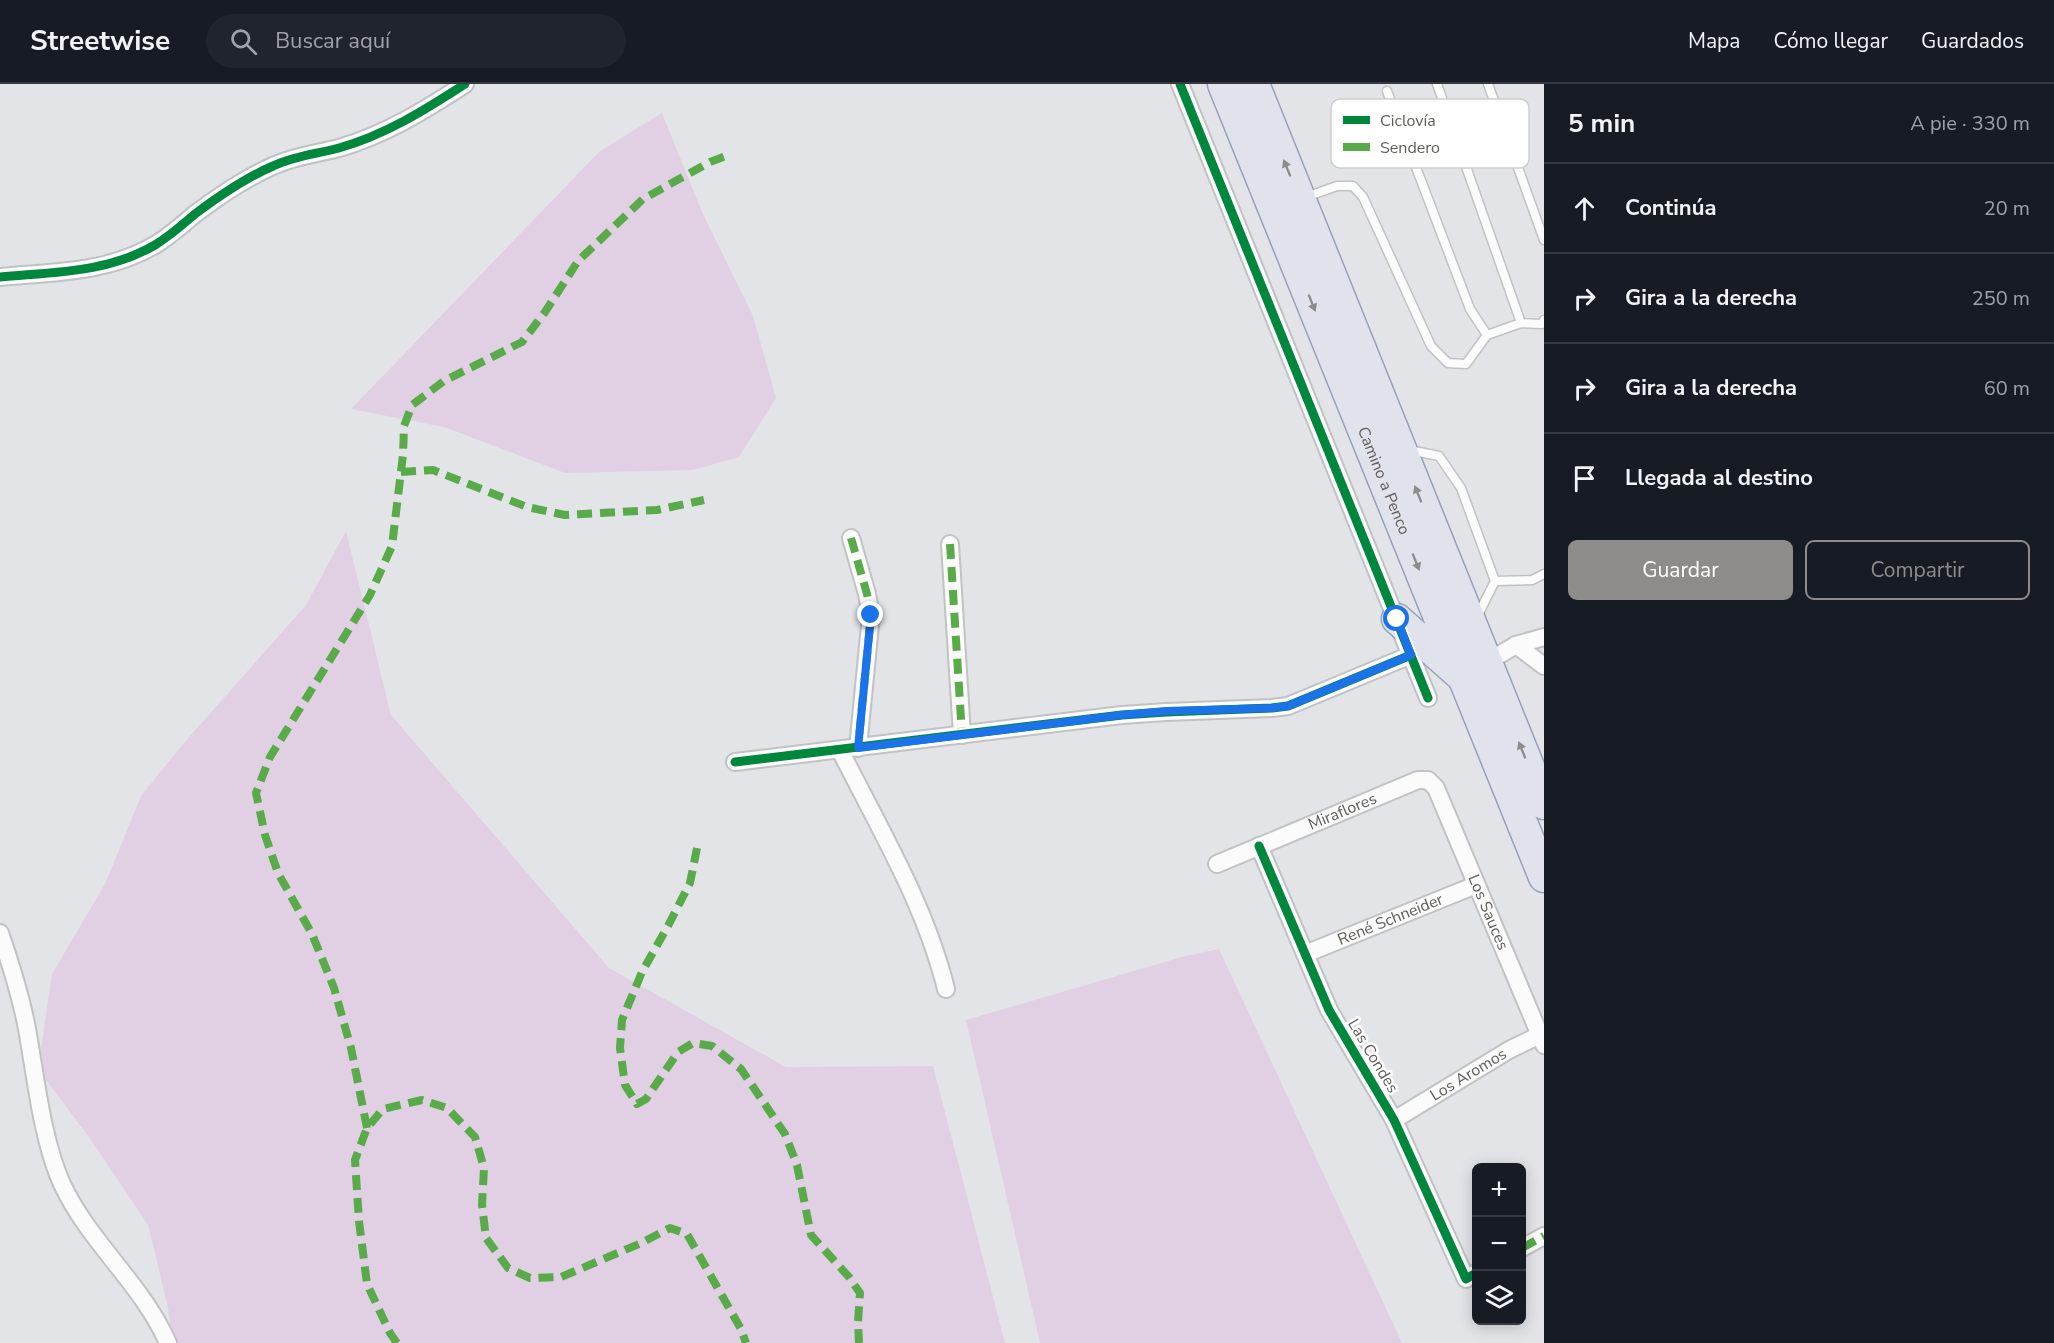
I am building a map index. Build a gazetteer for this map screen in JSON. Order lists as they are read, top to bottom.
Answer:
{
  "streets": {
    "highway": ["Camino a Penco"],
    "street": [
      "Miraflores",
      "Los Sauces",
      "René Schneider",
      "Las Condes",
      "Los Aromos"
    ]
  },
  "crossings": [
    ["Miraflores", "Los Sauces"],
    ["Miraflores", "Las Condes"],
    ["Los Sauces", "René Schneider"],
    ["Los Sauces", "Los Aromos"],
    ["René Schneider", "Las Condes"],
    ["Las Condes", "Los Aromos"]
  ],
  "legend": ["Ciclovía", "Sendero"],
  "page": {
    "header": "Streetwise",
    "search": "Buscar aquí",
    "nav": ["Mapa", "Cómo llegar", "Guardados"],
    "heading": ["5 min", "A pie · 330 m"],
    "list": [
      ["Continúa", "20 m"],
      ["Gira a la derecha", "250 m"],
      ["Gira a la derecha", "60 m"],
      "Llegada al destino"
    ],
    "buttons": ["Guardar", "Compartir"],
    "map_buttons": ["+", "−"]
  }
}
